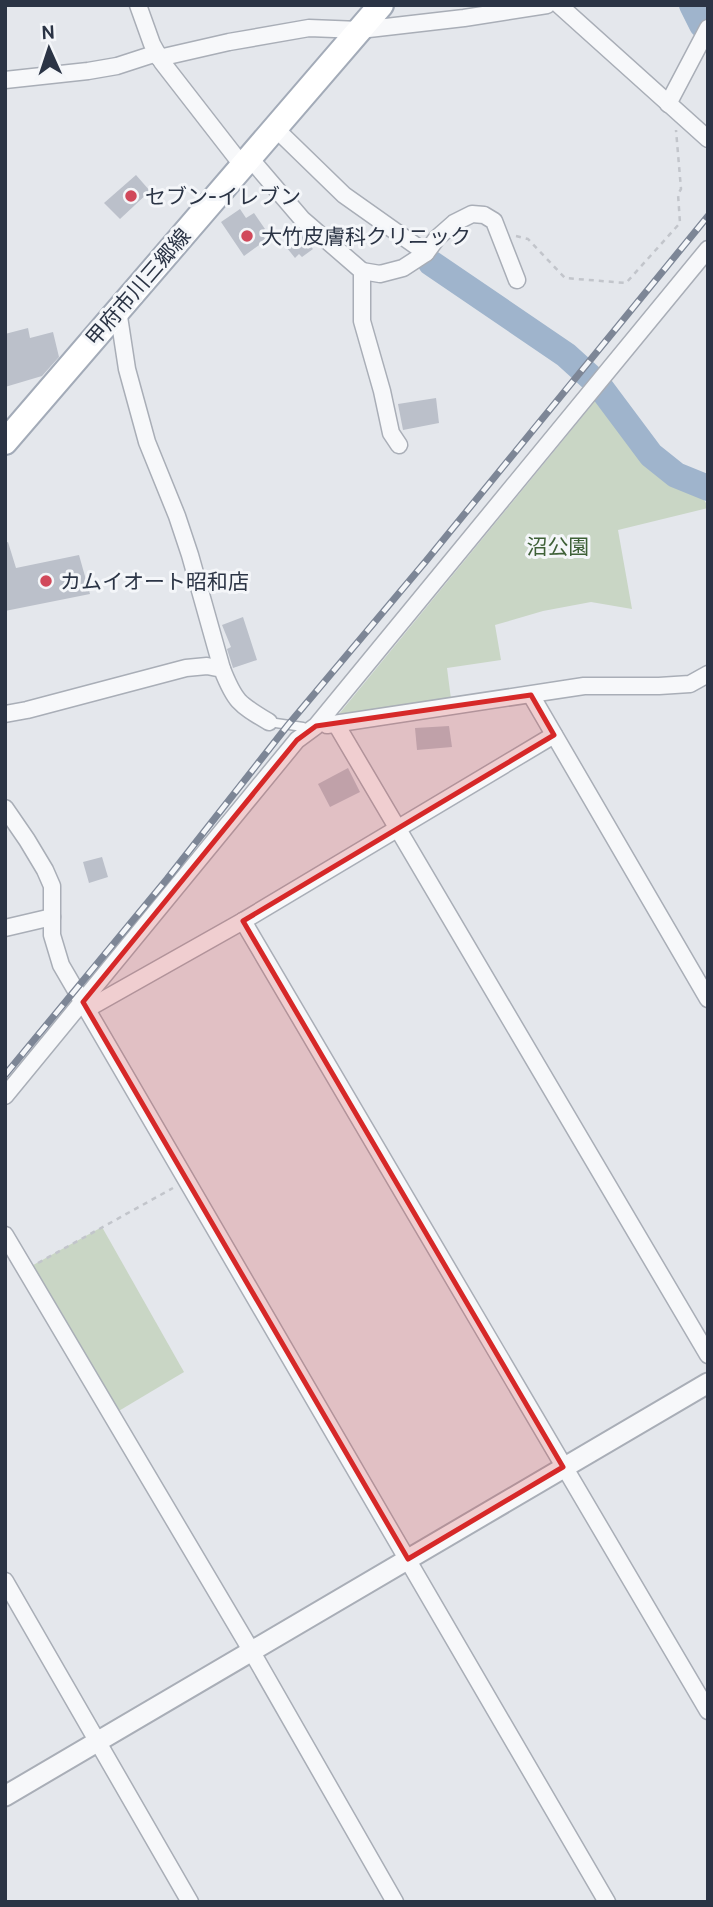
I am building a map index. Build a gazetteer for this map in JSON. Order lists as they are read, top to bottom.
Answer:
{
  "streets": {
    "main road": ["甲府市川三郷線"]
  },
  "parks": ["沼公園"],
  "places": ["セブン-イレブン", "大竹皮膚科クリニック", "カムイオート昭和店"],
  "north": "top"
}
